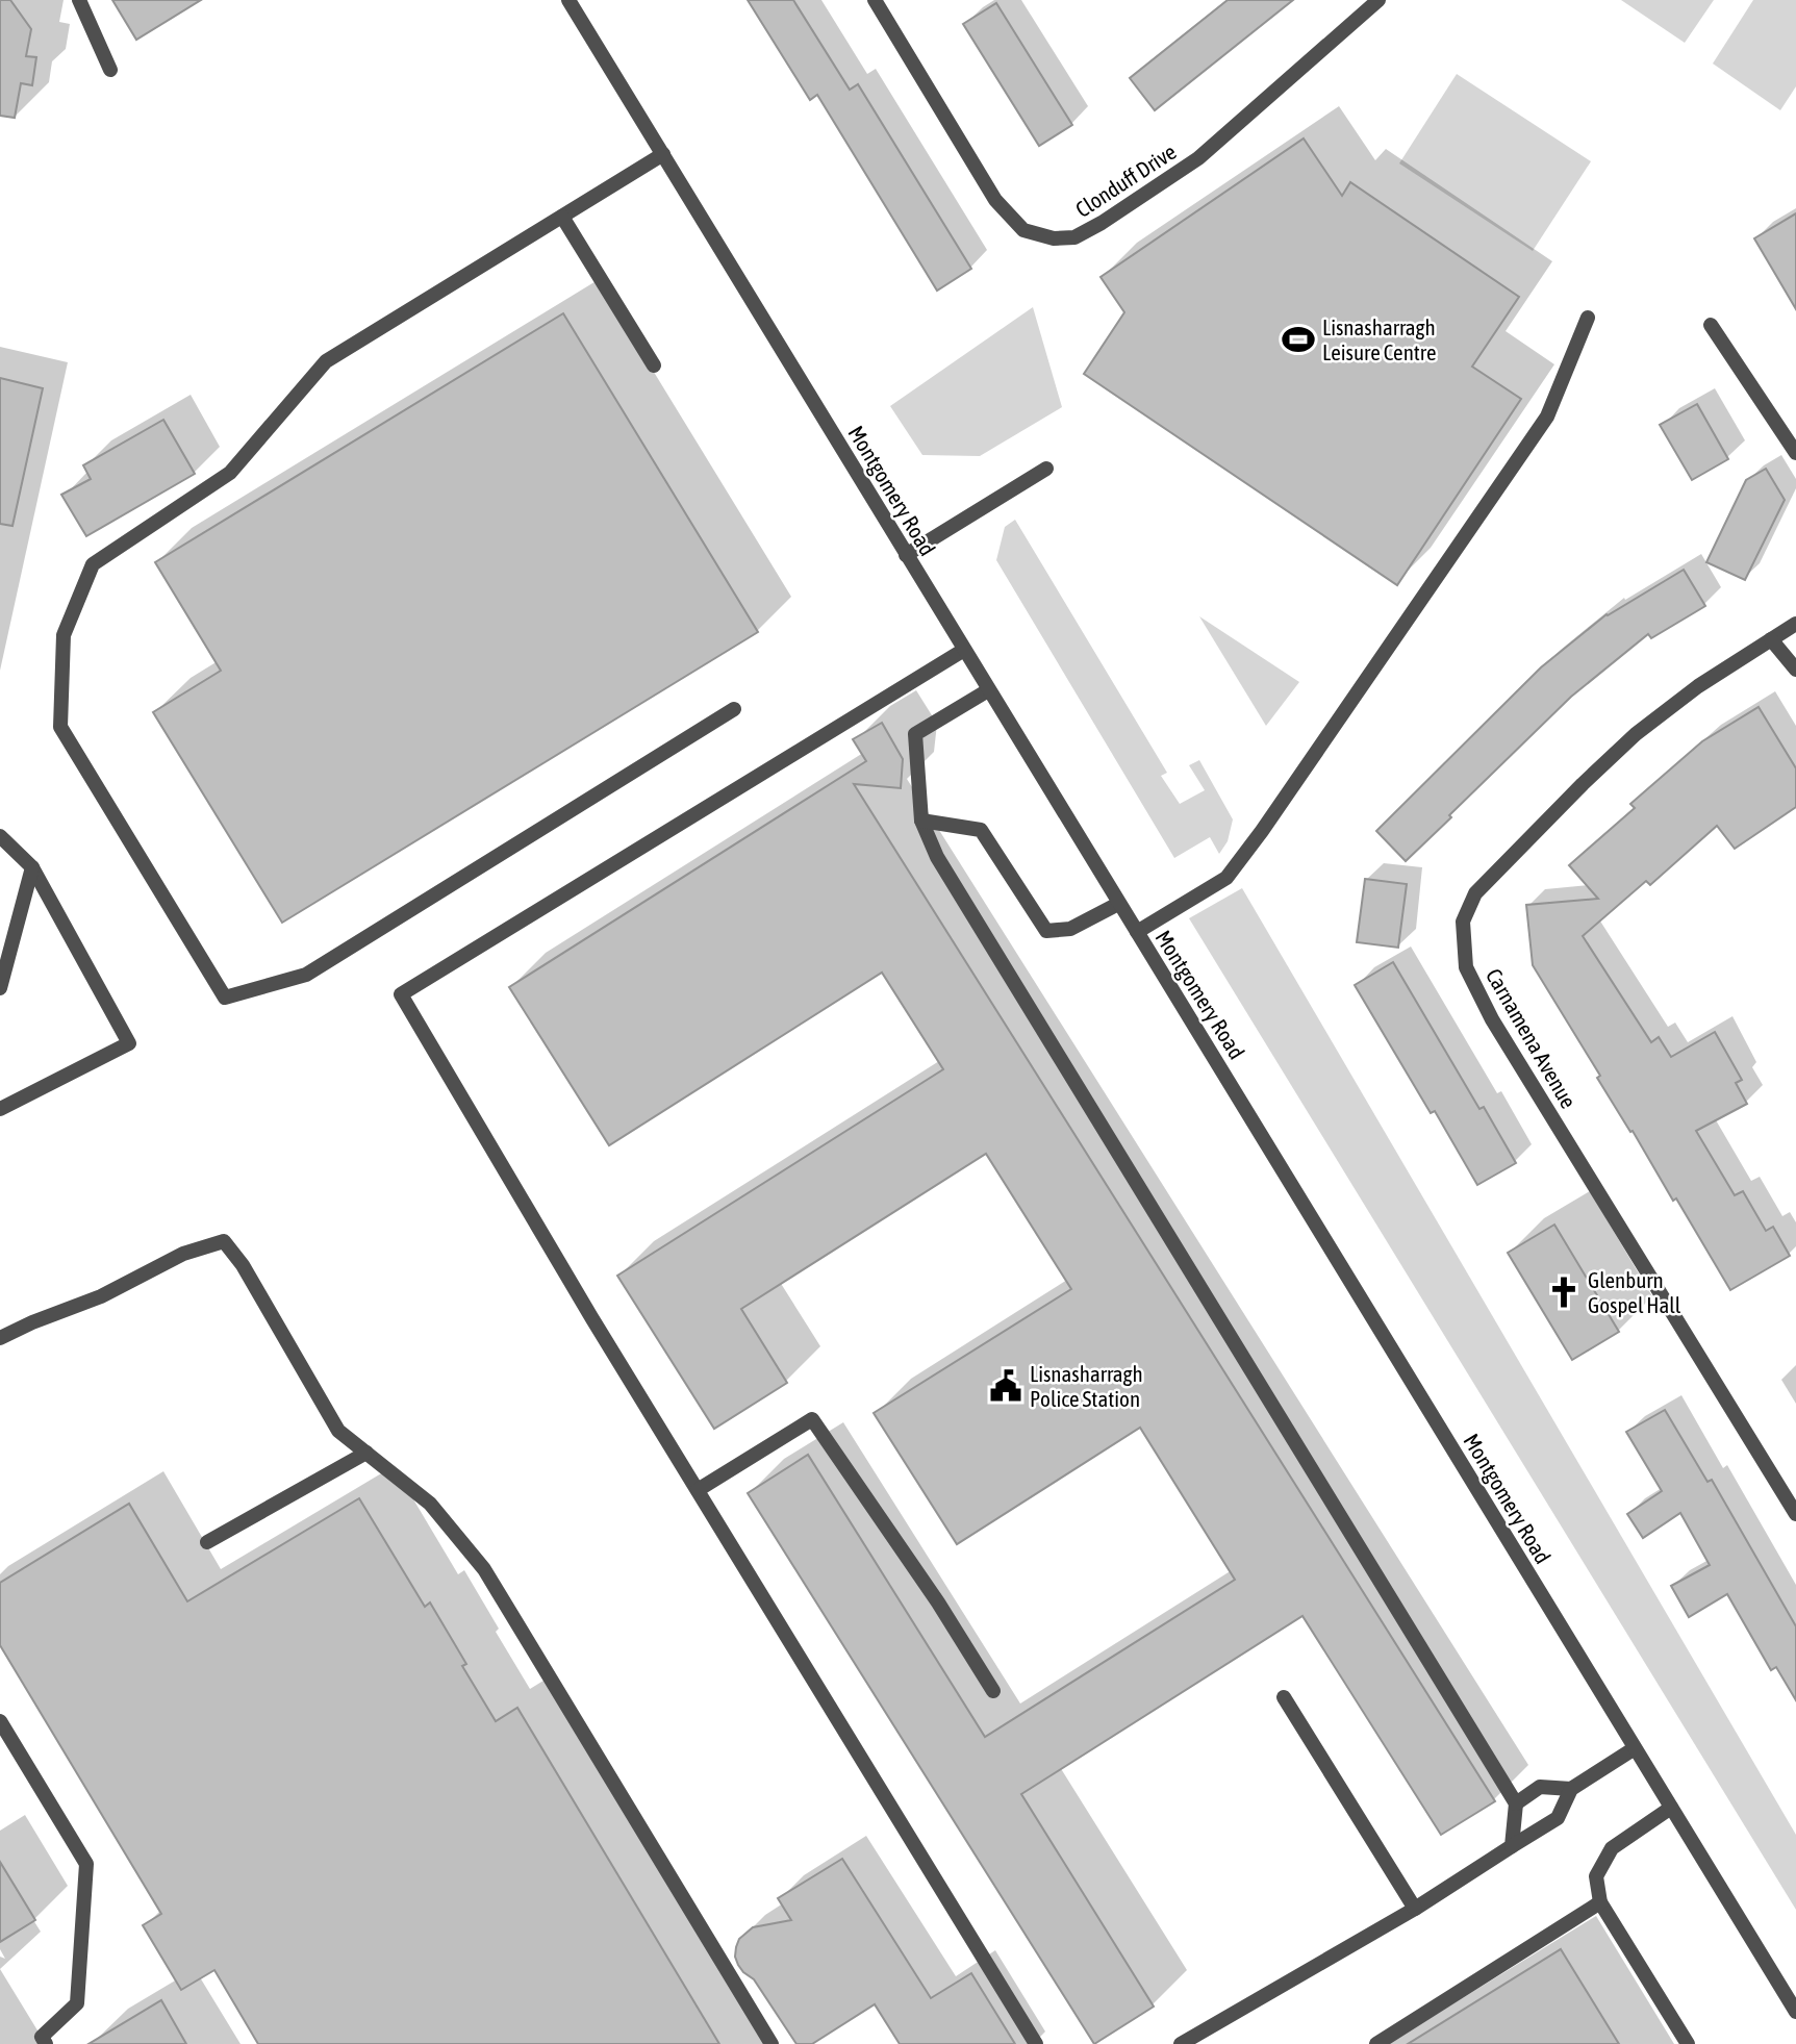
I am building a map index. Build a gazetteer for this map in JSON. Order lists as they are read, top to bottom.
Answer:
{
  "streets": {
    "street": ["Clonduff Drive", "Montgomery Road", "Carnamena Avenue"]
  },
  "places": {
    "sports": ["Lisnasharragh Leisure Centre"],
    "church": ["Glenburn Gospel Hall"],
    "public building": ["Lisnasharragh Police Station"]
  }
}
